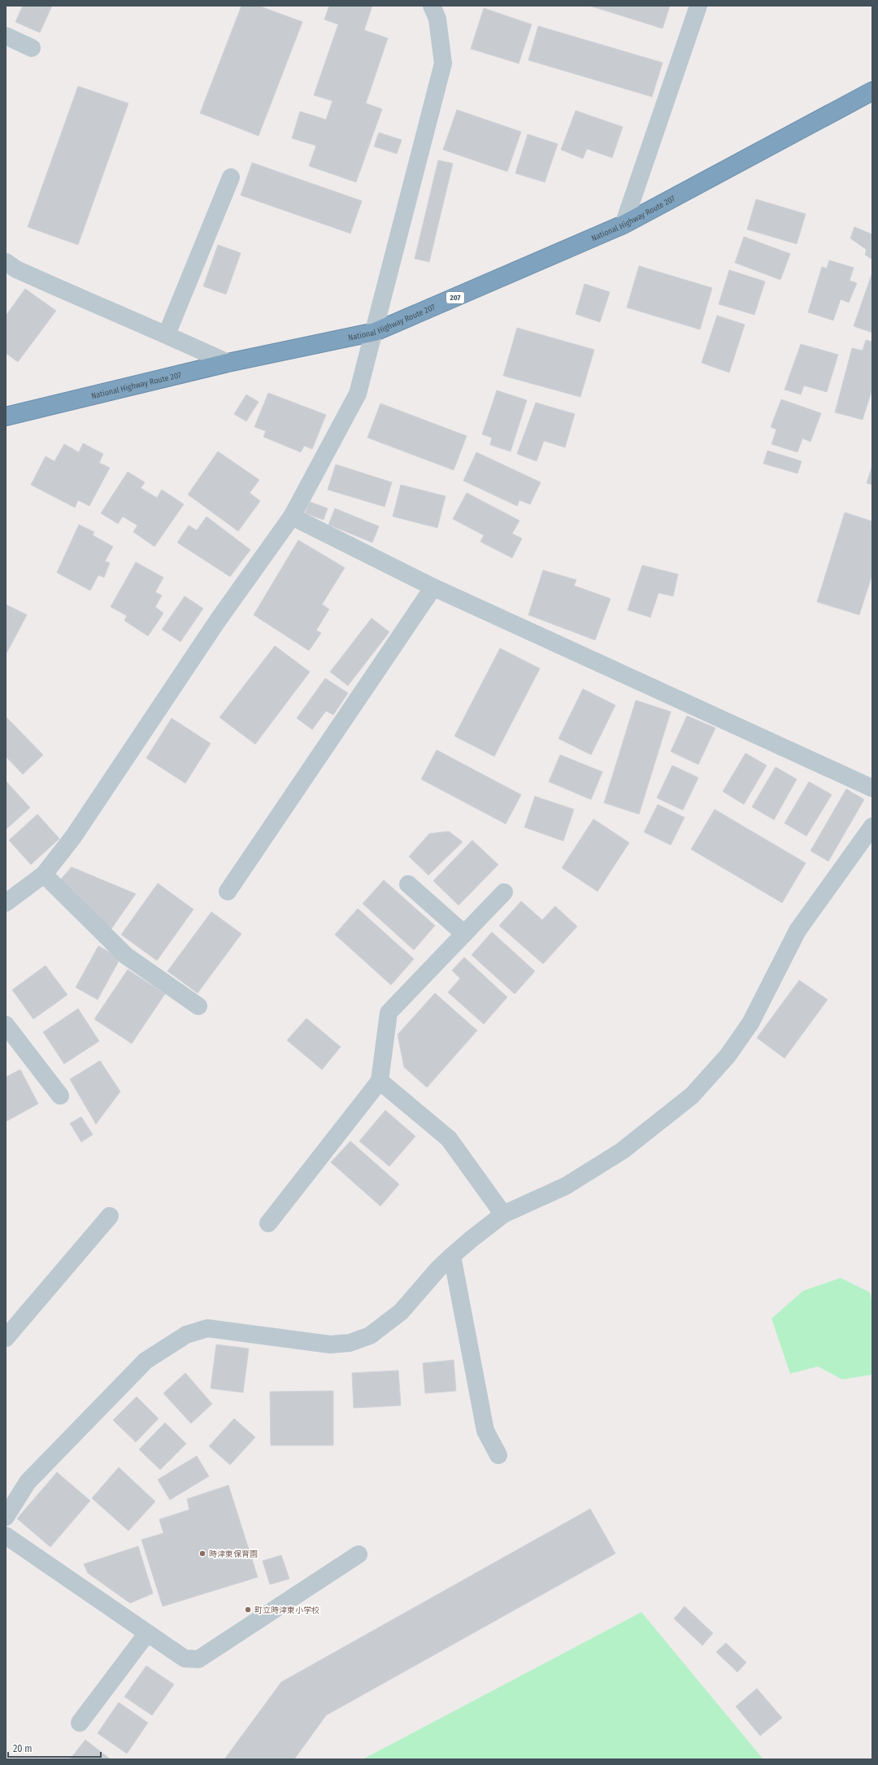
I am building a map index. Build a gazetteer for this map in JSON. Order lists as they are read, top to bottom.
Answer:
{
  "streets": {
    "highway": ["National Highway Route 207", "207"]
  },
  "places": ["時津東保育園", "町立時津東小学校"],
  "scale_bar": "20 m"
}
